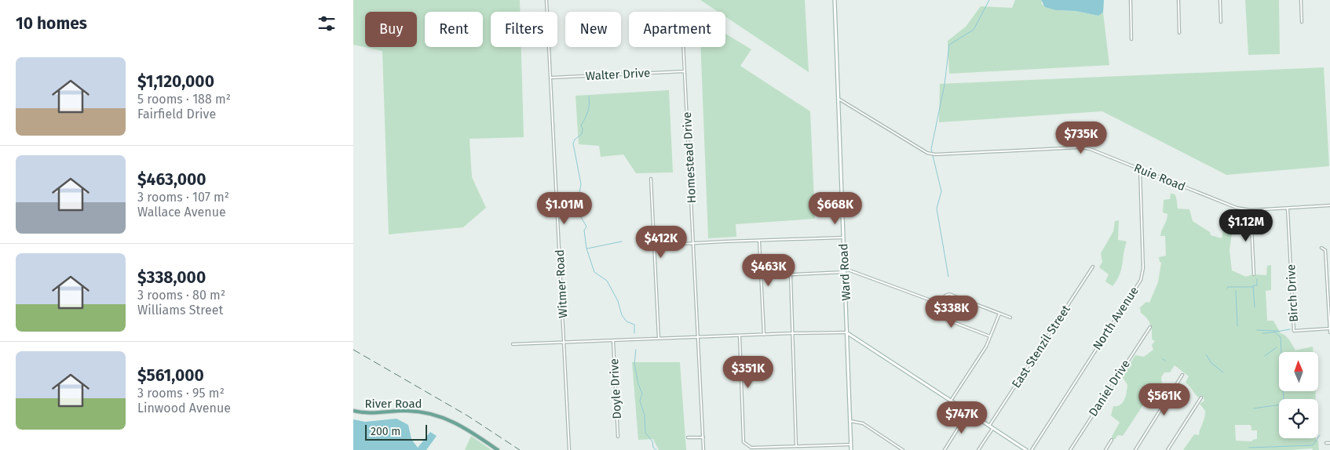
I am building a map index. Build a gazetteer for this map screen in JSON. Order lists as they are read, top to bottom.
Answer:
{
  "streets": {
    "main road": ["Ward Road", "River Road"],
    "street": [
      "Walter Drive",
      "Homestead Drive",
      "Ruie Road",
      "Witmer Road",
      "Birch Drive",
      "North Avenue",
      "East Stenzil Street",
      "Daniel Drive",
      "Doyle Drive"
    ]
  },
  "crossings": [
    ["Walter Drive", "Homestead Drive"],
    ["Walter Drive", "Witmer Road"],
    ["Ruie Road", "Ward Road"],
    ["Ruie Road", "Birch Drive"],
    ["Ruie Road", "North Avenue"]
  ],
  "scale_bar": "200 m",
  "north": "top",
  "page": {
    "heading": "10 homes",
    "chip": [
      "Buy",
      "Rent",
      "Filters",
      "New",
      "Apartment"
    ],
    "list": [
      {
        "name": "$1,120,000",
        "note": "5 rooms · 188 m² · Fairfield Drive"
      },
      {
        "name": "$463,000",
        "note": "3 rooms · 107 m² · Wallace Avenue"
      },
      {
        "name": "$338,000",
        "note": "3 rooms · 80 m² · Williams Street"
      },
      {
        "name": "$561,000",
        "note": "3 rooms · 95 m² · Linwood Avenue"
      }
    ],
    "price": [
      "$735K",
      "$1.01M",
      "$668K",
      "$1.12M",
      "$412K",
      "$463K",
      "$338K",
      "$351K",
      "$561K",
      "$747K"
    ],
    "scale": "200 m"
  }
}
